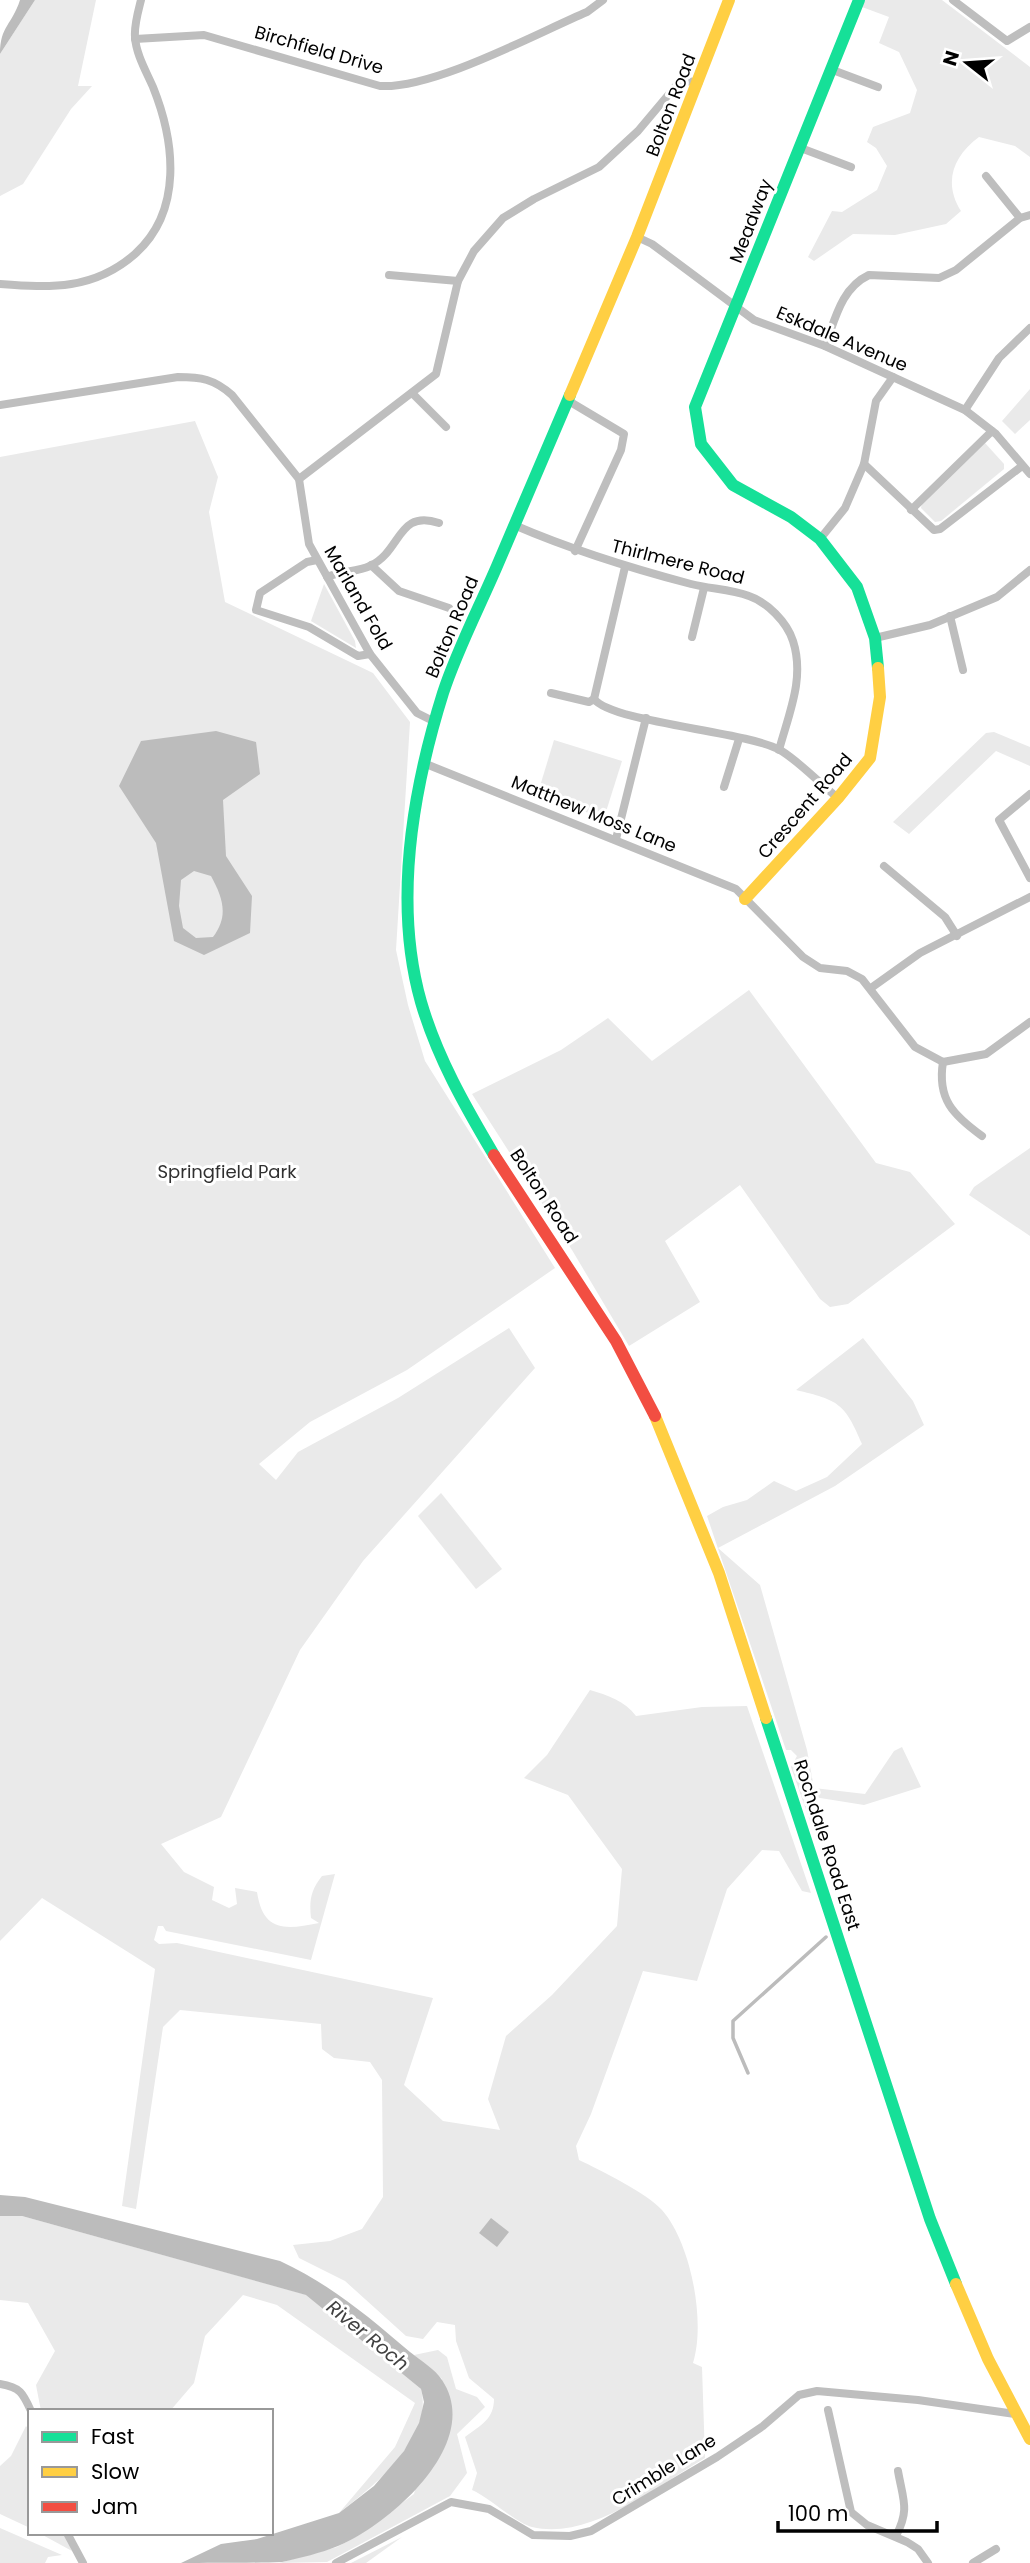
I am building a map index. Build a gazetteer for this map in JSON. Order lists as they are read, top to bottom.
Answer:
{
  "streets": {
    "main road": [
      "Bolton Road",
      "Meadway",
      "Crescent Road",
      "Rochdale Road East"
    ],
    "street": [
      "Birchfield Drive",
      "Eskdale Avenue",
      "Thirlmere Road",
      "Marland Fold",
      "Matthew Moss Lane",
      "Crimble Lane"
    ]
  },
  "crossings": [
    ["Bolton Road", "Eskdale Avenue"],
    ["Bolton Road", "Thirlmere Road"],
    ["Bolton Road", "Marland Fold"],
    ["Bolton Road", "Matthew Moss Lane"],
    ["Bolton Road", "Rochdale Road East"],
    ["Meadway", "Eskdale Avenue"],
    ["Meadway", "Crescent Road"],
    ["Eskdale Avenue", "Crescent Road"],
    ["Crescent Road", "Matthew Moss Lane"],
    ["Rochdale Road East", "Crimble Lane"]
  ],
  "water": ["River Roch"],
  "parks": ["Springfield Park"],
  "legend": ["Fast", "Slow", "Jam"],
  "scale_bar": "100 m",
  "north": "left"
}
